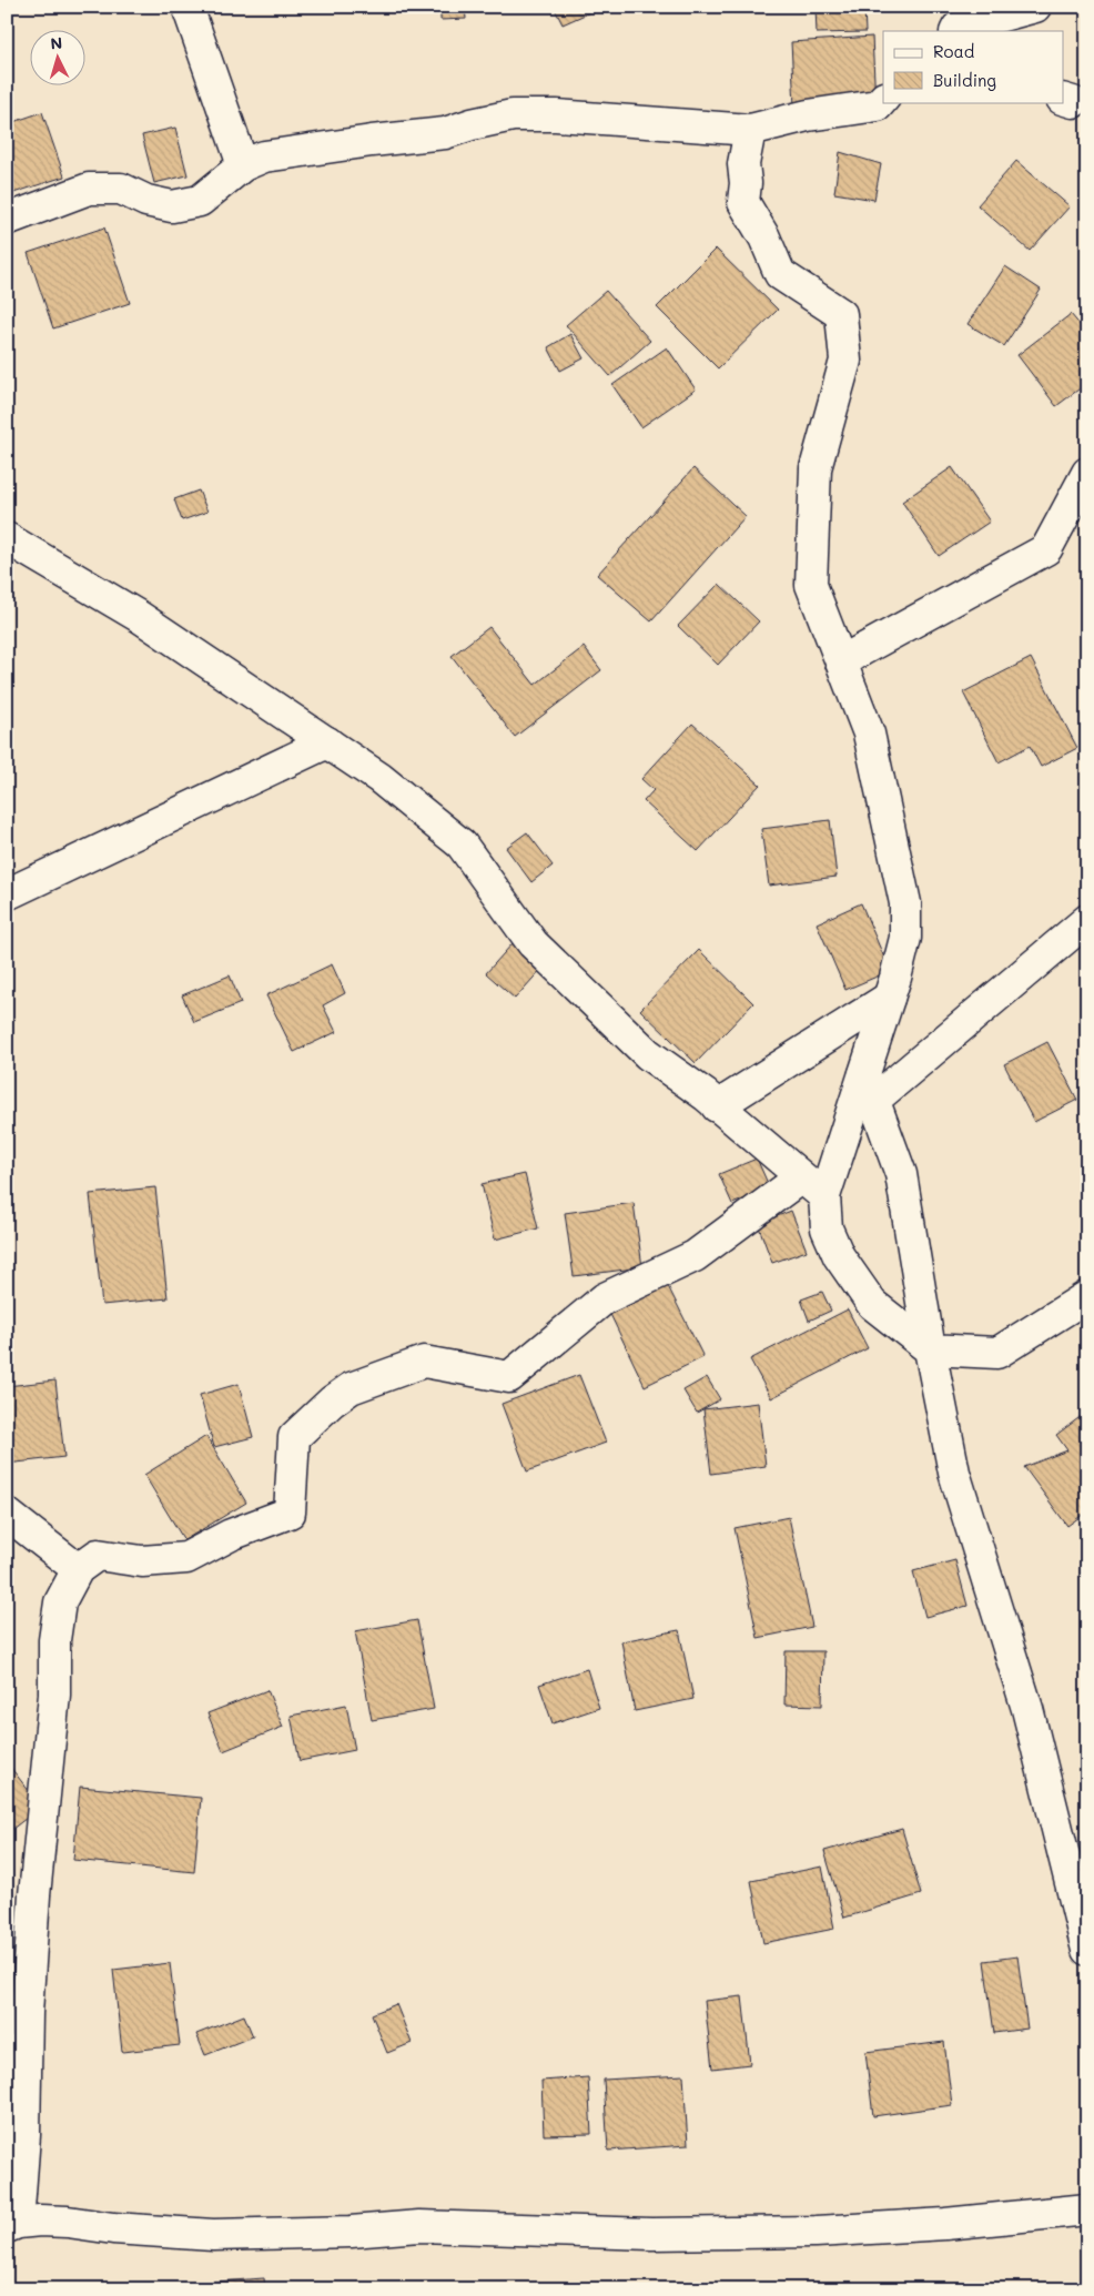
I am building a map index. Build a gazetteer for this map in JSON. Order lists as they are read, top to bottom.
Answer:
{
  "legend": ["Road", "Building"],
  "north": "top"
}
